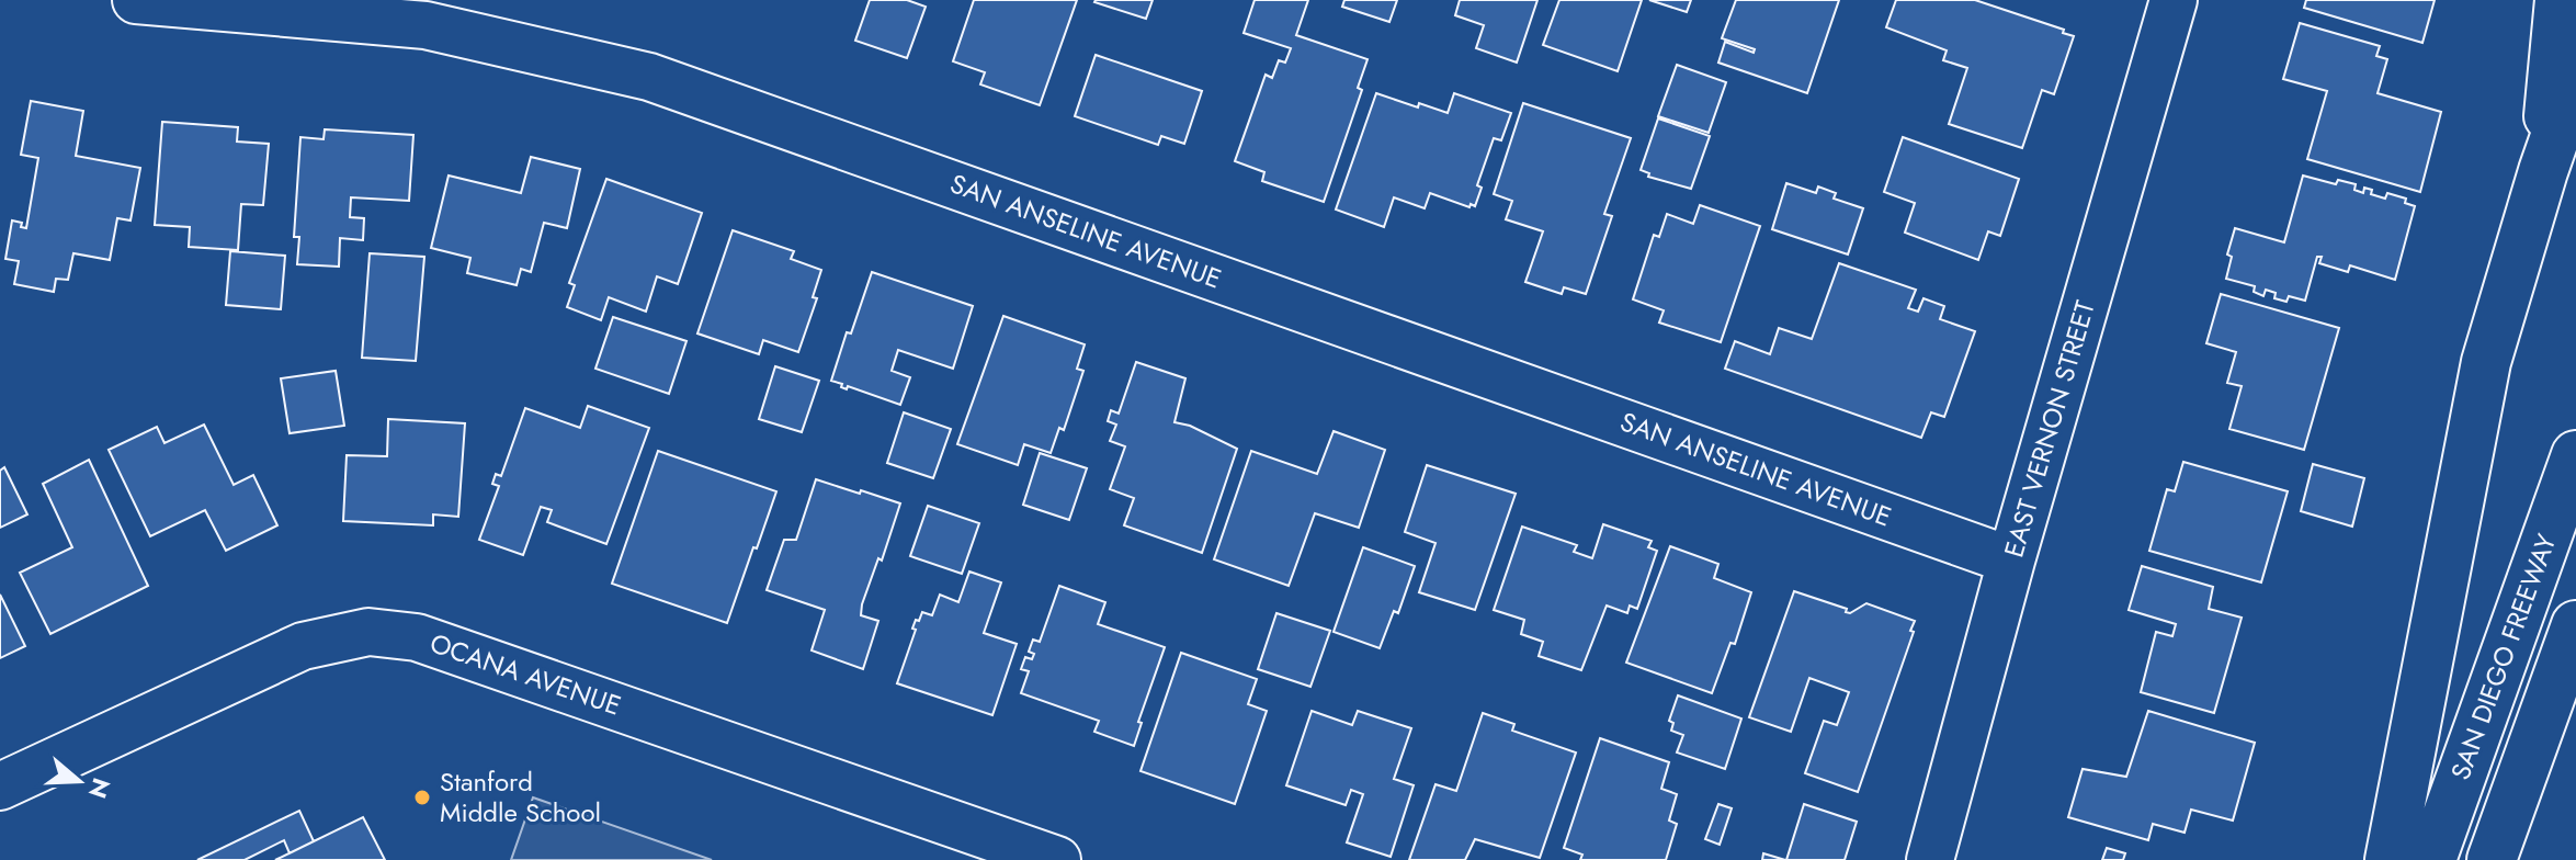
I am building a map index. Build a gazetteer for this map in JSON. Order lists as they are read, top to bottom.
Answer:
{
  "streets": {
    "highway": ["SAN DIEGO FREEWAY"],
    "street": ["SAN ANSELINE AVENUE", "EAST VERNON STREET", "OCANA AVENUE"]
  },
  "crossings": [
    ["SAN ANSELINE AVENUE", "EAST VERNON STREET"]
  ],
  "places": ["Stanford Middle School"],
  "north": "right"
}
